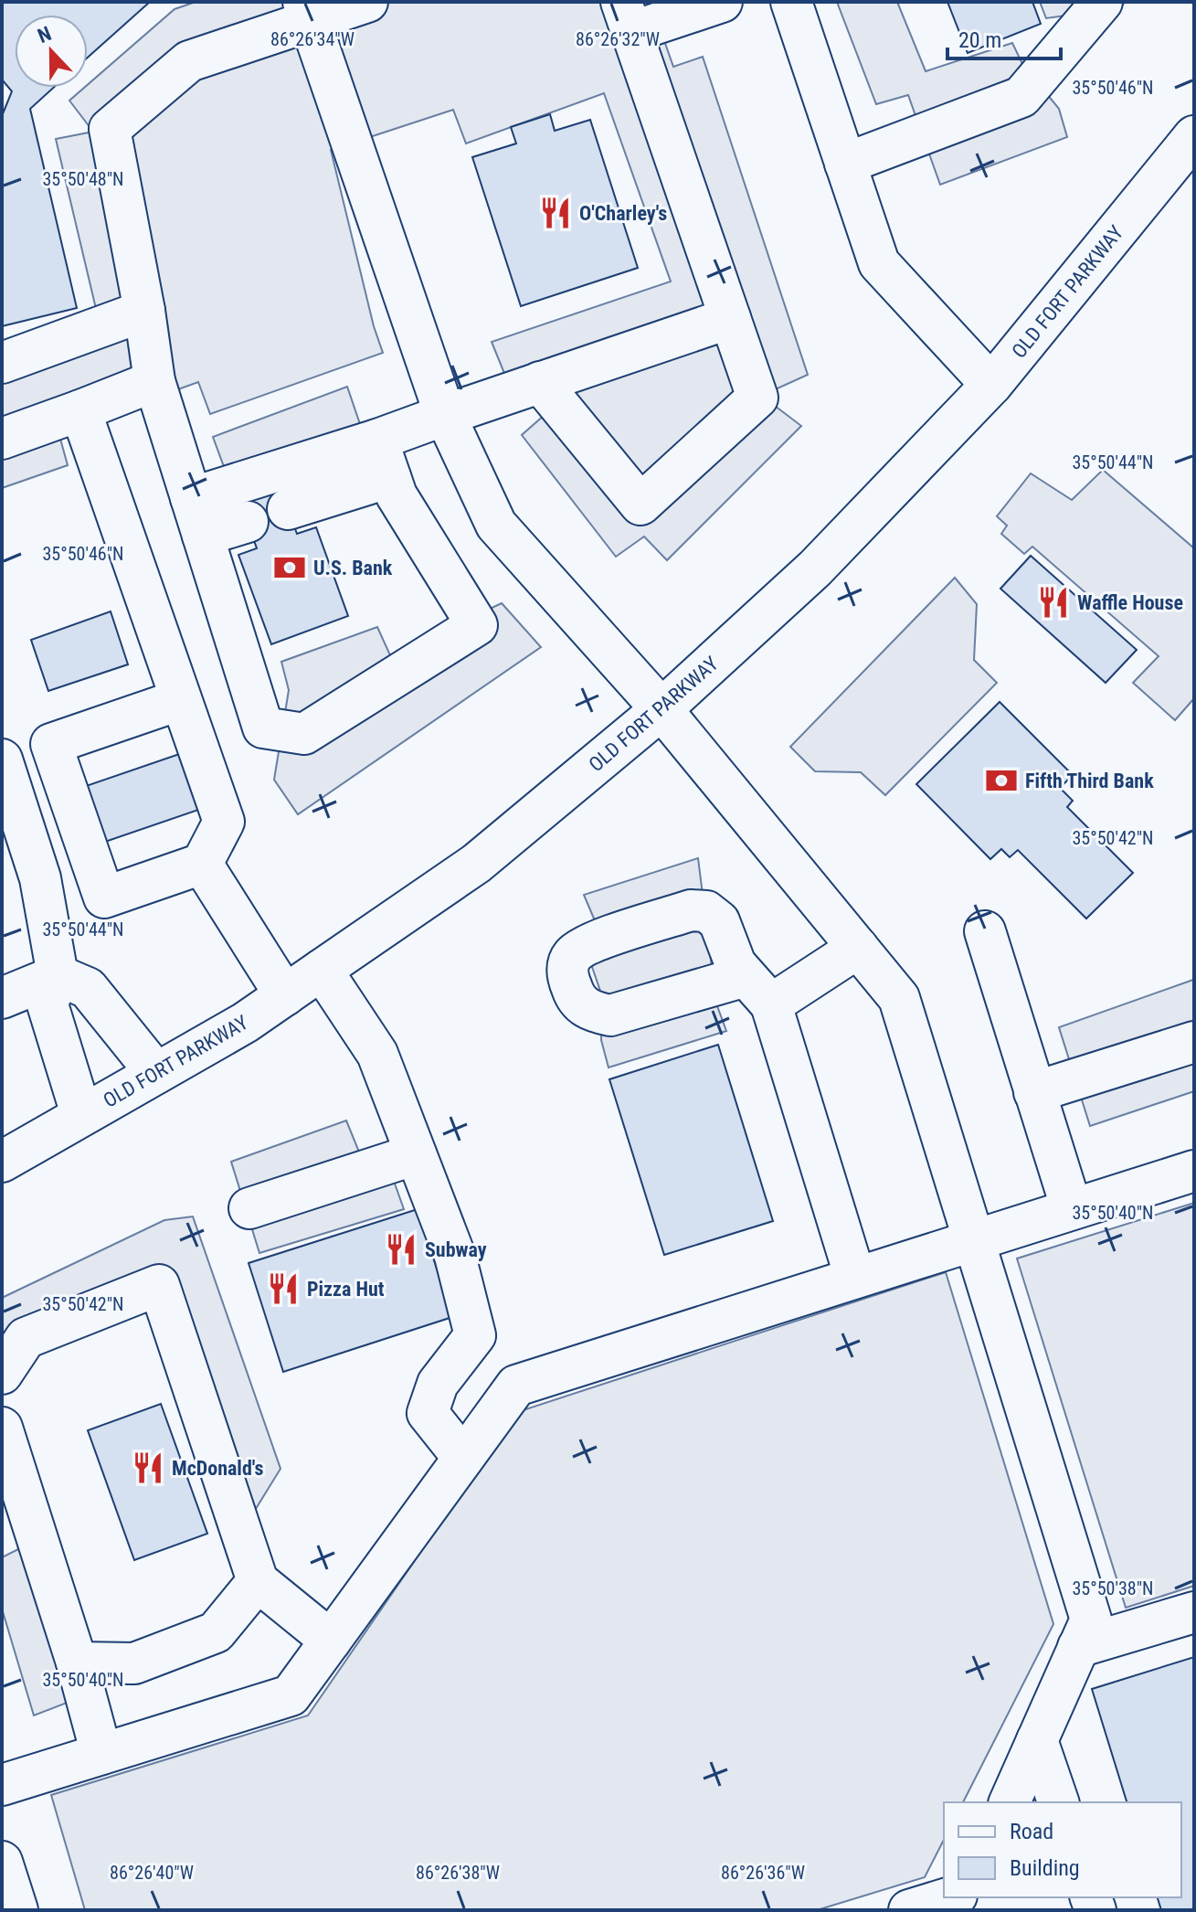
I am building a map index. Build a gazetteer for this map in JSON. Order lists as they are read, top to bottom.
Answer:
{
  "streets": {
    "main road": ["OLD FORT PARKWAY"]
  },
  "places": {
    "restaurant": [
      "O'Charley's",
      "Waffle House",
      "Subway",
      "Pizza Hut",
      "McDonald's"
    ],
    "bank": ["U.S. Bank", "Fifth Third Bank"]
  },
  "legend": ["Road", "Building"],
  "scale_bar": "20 m",
  "north": "top",
  "coordinates": [
    "86°26'34\"W",
    "86°26'32\"W",
    "35°50'46\"N",
    "35°50'48\"N",
    "35°50'44\"N",
    "35°50'42\"N",
    "35°50'40\"N",
    "35°50'38\"N",
    "86°26'40\"W",
    "86°26'38\"W",
    "86°26'36\"W"
  ]
}
